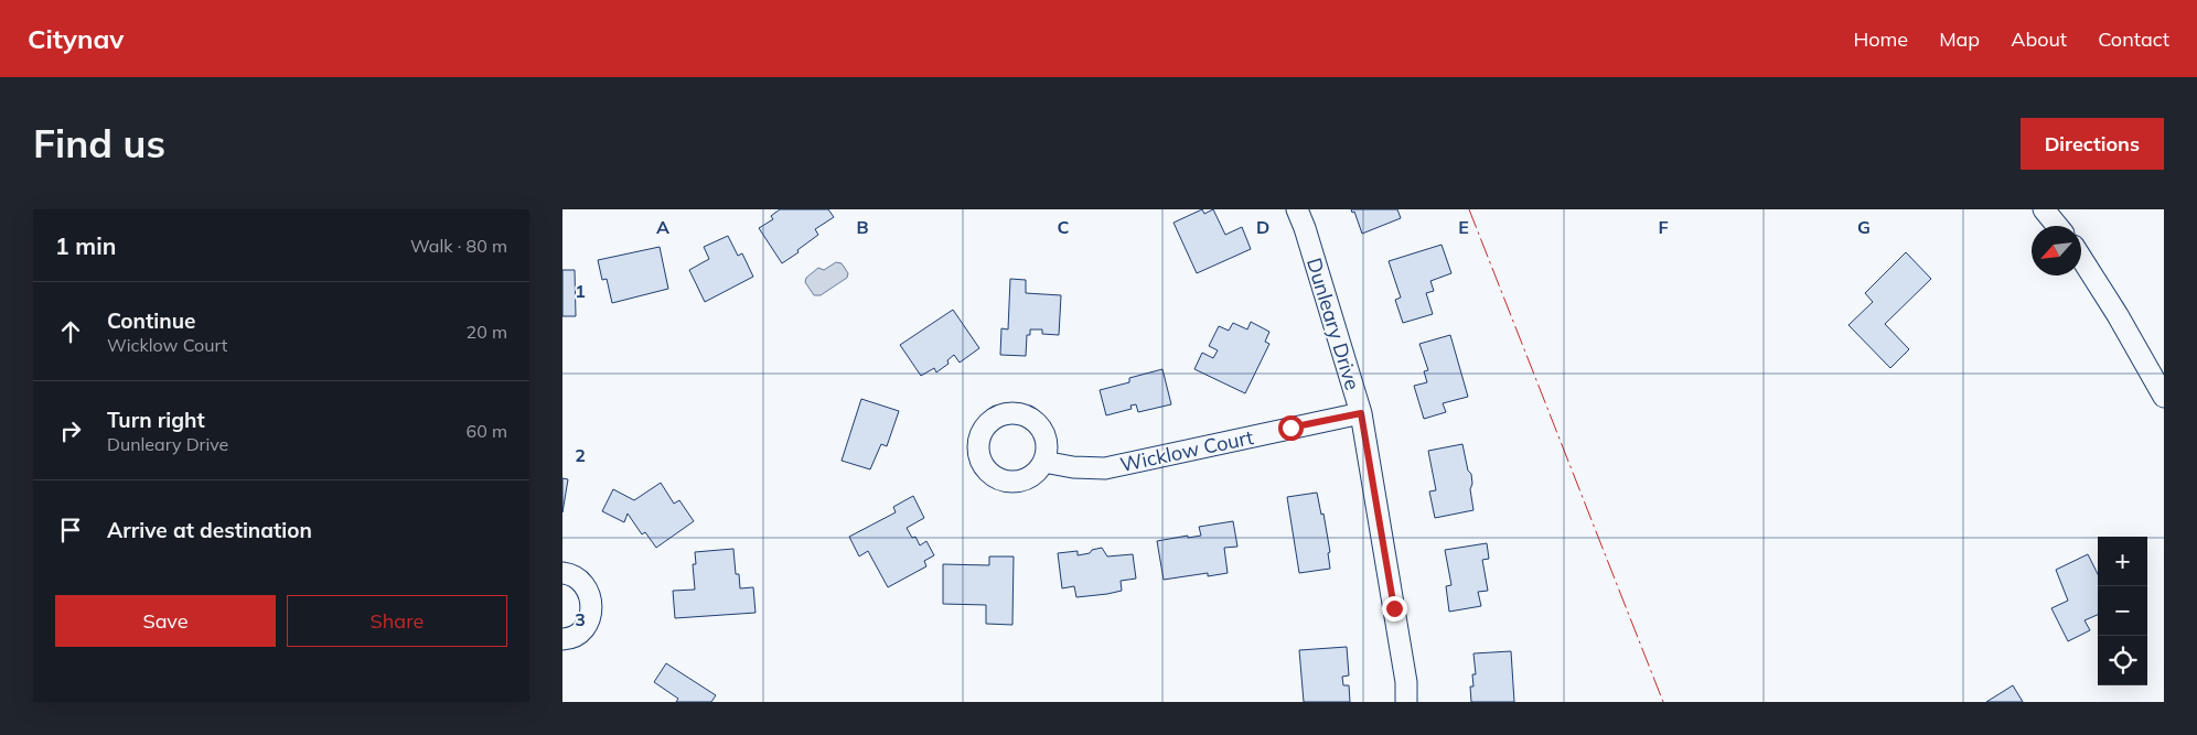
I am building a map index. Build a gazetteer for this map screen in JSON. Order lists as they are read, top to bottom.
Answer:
{
  "streets": {
    "street": ["Dunleary Drive", "Wicklow Court"]
  },
  "crossings": [
    ["Dunleary Drive", "Wicklow Court"]
  ],
  "north": "bottom left",
  "page": {
    "header": "Citynav",
    "nav": [
      "Home",
      "Map",
      "About",
      "Contact"
    ],
    "buttons": [
      "Directions",
      ["Save", "Share"]
    ],
    "title": "Find us",
    "heading": ["1 min", "Walk · 80 m"],
    "list": [
      ["Continue", "Wicklow Court", "20 m"],
      ["Turn right", "Dunleary Drive", "60 m"],
      "Arrive at destination"
    ],
    "map_buttons": ["+", "−"]
  },
  "grid": {
    "columns": [
      "A",
      "B",
      "C",
      "D",
      "E",
      "F",
      "G"
    ],
    "rows": ["1", "2", "3"]
  }
}
